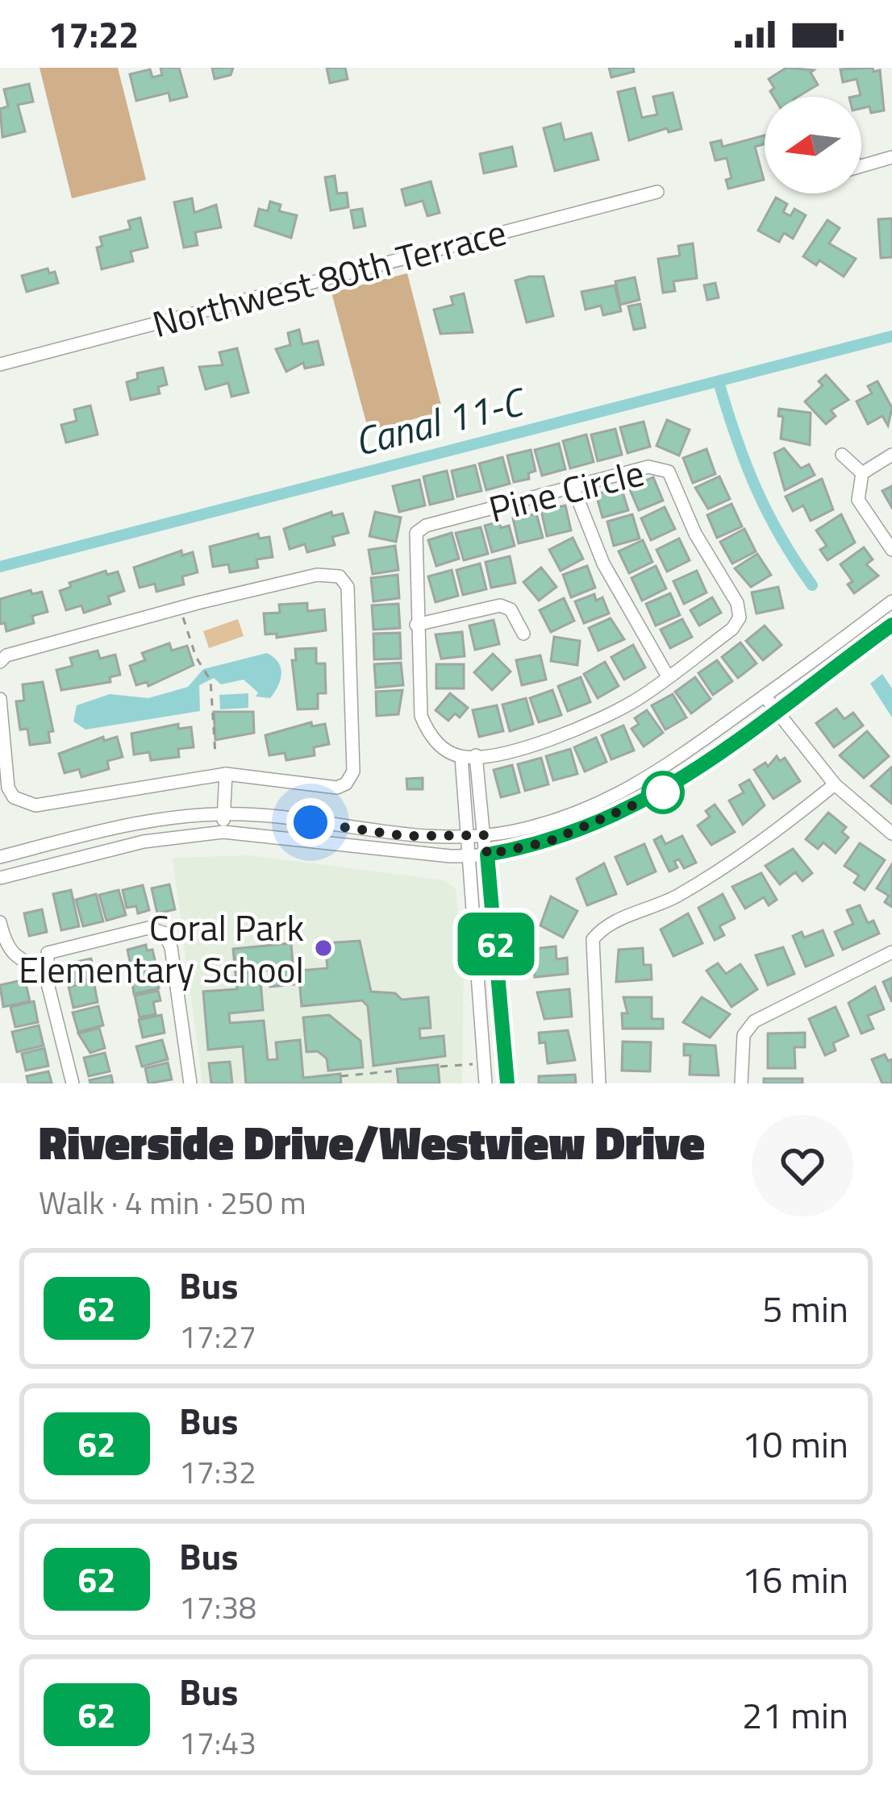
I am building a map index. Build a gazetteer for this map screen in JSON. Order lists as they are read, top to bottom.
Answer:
{
  "streets": {
    "street": ["Northwest 80th Terrace", "Pine Circle"]
  },
  "water": ["Canal 11-C"],
  "places": ["Coral Park Elementary School"],
  "lines": ["bus line 62"],
  "north": "left",
  "page": {
    "status": "17:22",
    "on_map": "62",
    "heading": ["Riverside Drive/Westview Drive", "Walk · 4 min · 250 m"],
    "list": [
      {
        "mark": "62",
        "name": "Bus",
        "note": "17:27",
        "value": "5 min"
      },
      {
        "mark": "62",
        "name": "Bus",
        "note": "17:32",
        "value": "10 min"
      },
      {
        "mark": "62",
        "name": "Bus",
        "note": "17:38",
        "value": "16 min"
      },
      {
        "mark": "62",
        "name": "Bus",
        "note": "17:43",
        "value": "21 min"
      }
    ]
  }
}
